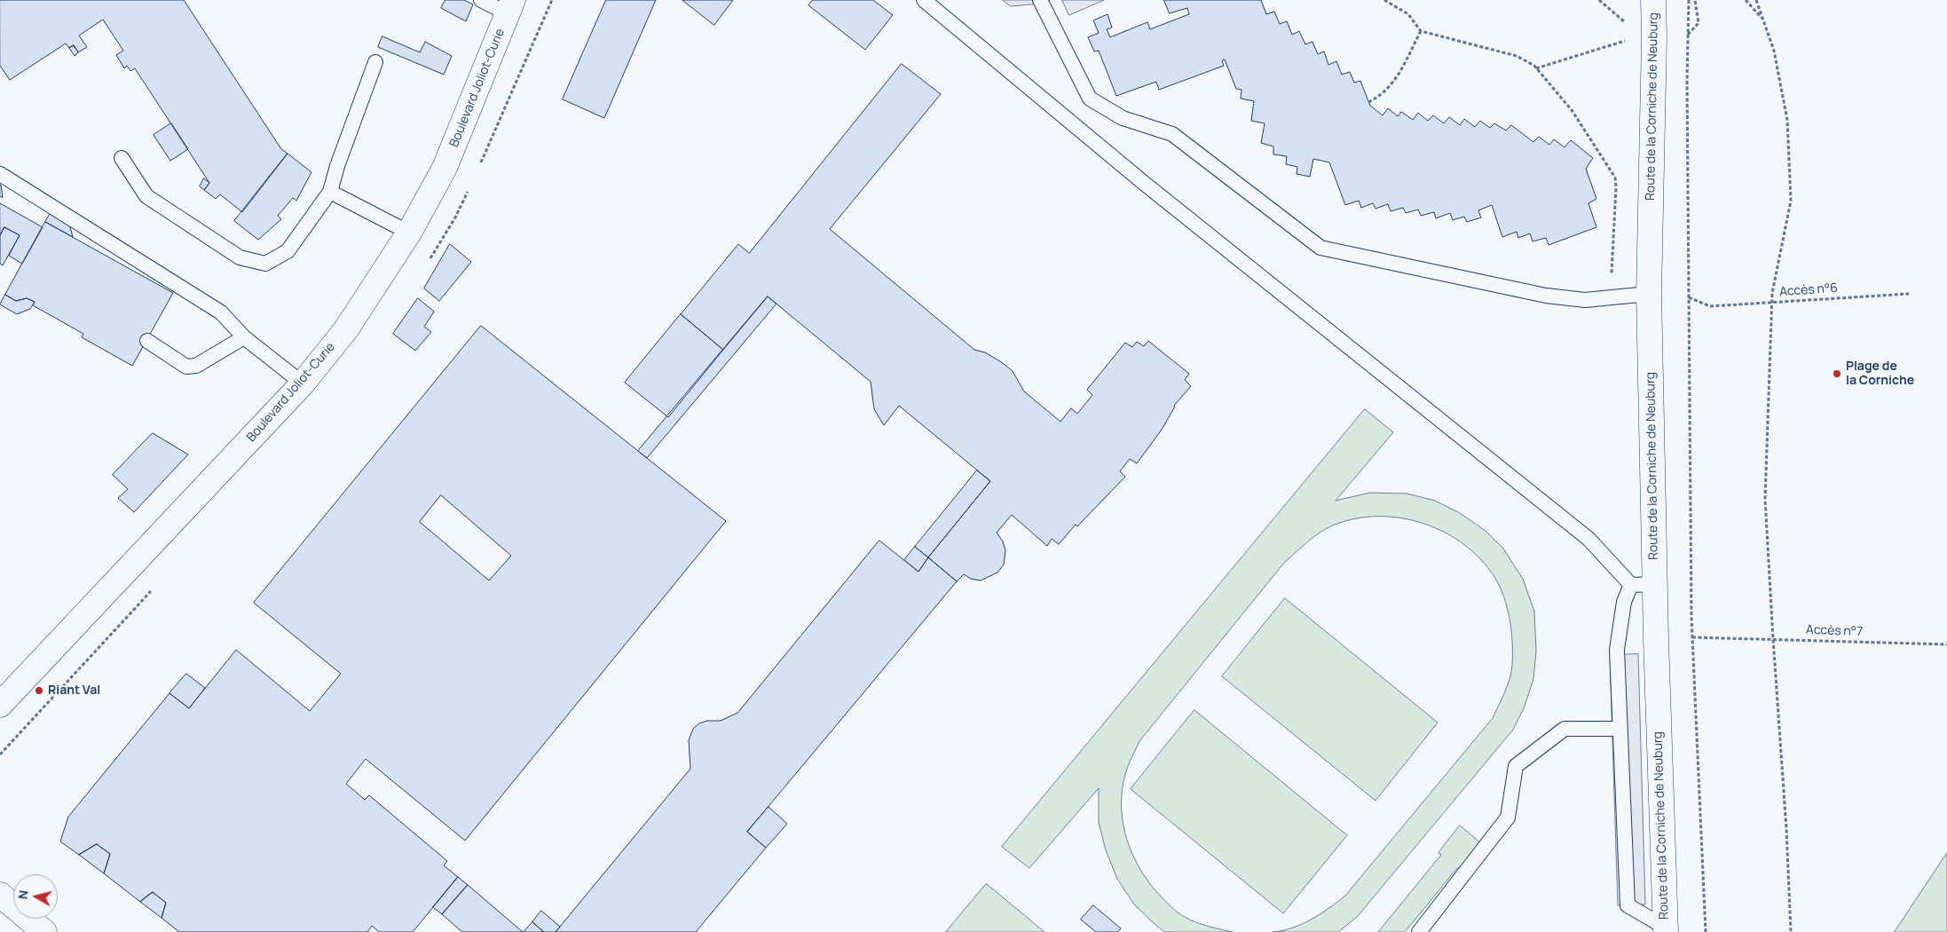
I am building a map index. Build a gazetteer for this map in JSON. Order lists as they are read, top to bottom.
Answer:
{
  "streets": {
    "street": ["Boulevard Joliot-Curie", "Route de la Corniche de Neuburg"],
    "path": ["Accès n°6", "Accès n°7"]
  },
  "places": ["Plage de la Corniche", "Riant Val"],
  "north": "left"
}
